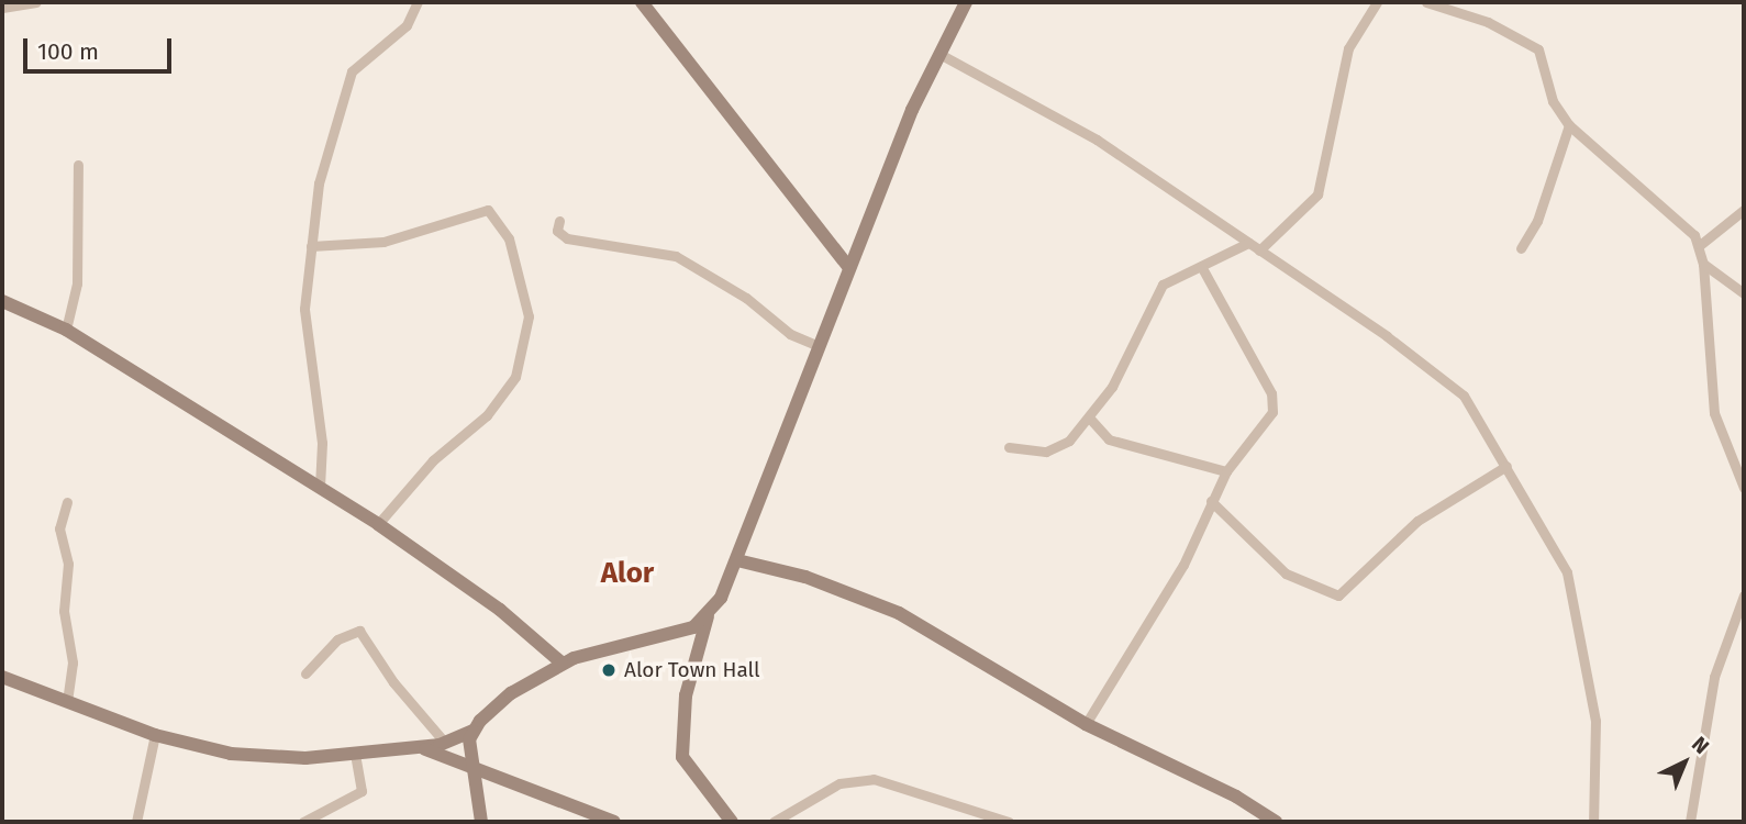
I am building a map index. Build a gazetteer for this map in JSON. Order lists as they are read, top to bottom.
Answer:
{
  "districts": ["Alor"],
  "places": ["Alor Town Hall"],
  "scale_bar": "100 m",
  "north": "top right"
}
